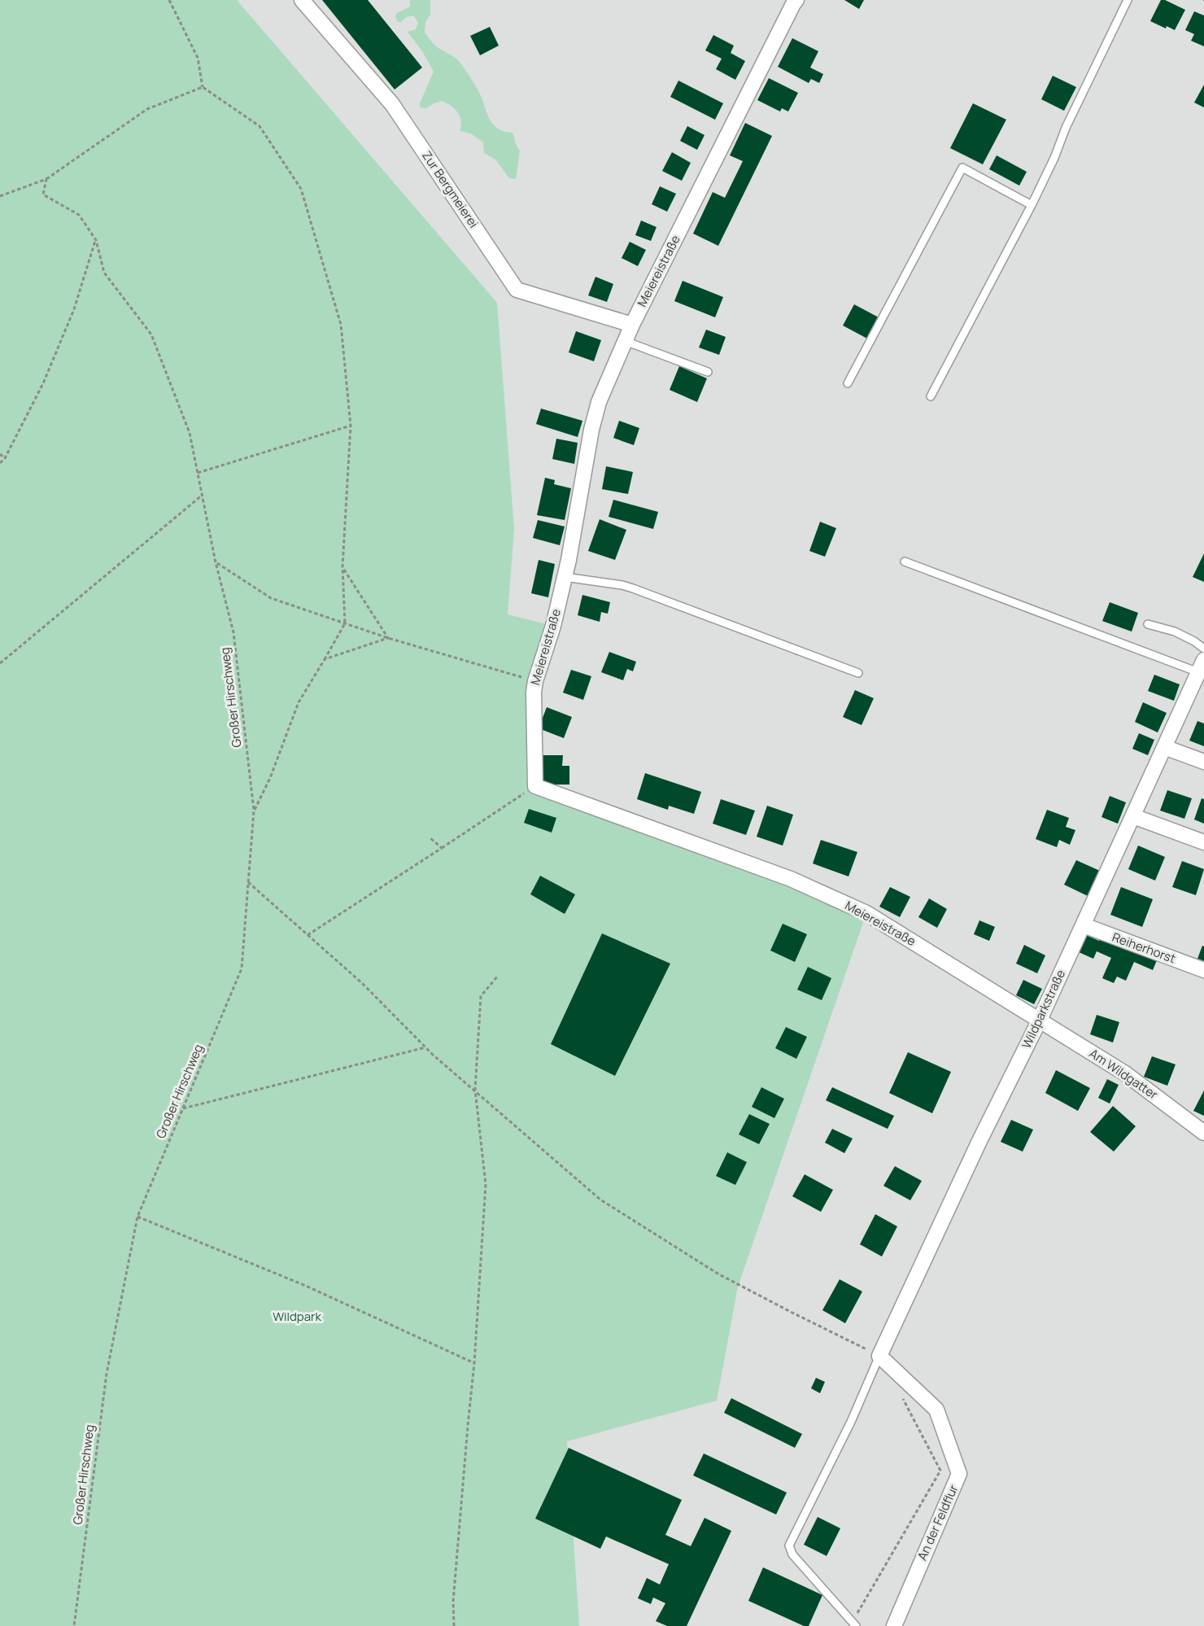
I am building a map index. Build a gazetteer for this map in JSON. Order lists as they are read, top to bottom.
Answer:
{
  "streets": {
    "street": [
      "Zur Bergmeierei",
      "Meiereistraße",
      "Reiherhorst",
      "Wildparkstraße",
      "Am Wildgatter",
      "An der Feldflur"
    ],
    "path": ["Großer Hirschweg"]
  },
  "crossings": [
    ["Zur Bergmeierei", "Meiereistraße"],
    ["Meiereistraße", "Wildparkstraße"],
    ["Meiereistraße", "Am Wildgatter"],
    ["Reiherhorst", "Wildparkstraße"],
    ["Wildparkstraße", "Am Wildgatter"],
    ["Wildparkstraße", "An der Feldflur"]
  ],
  "parks": ["Wildpark"]
}
